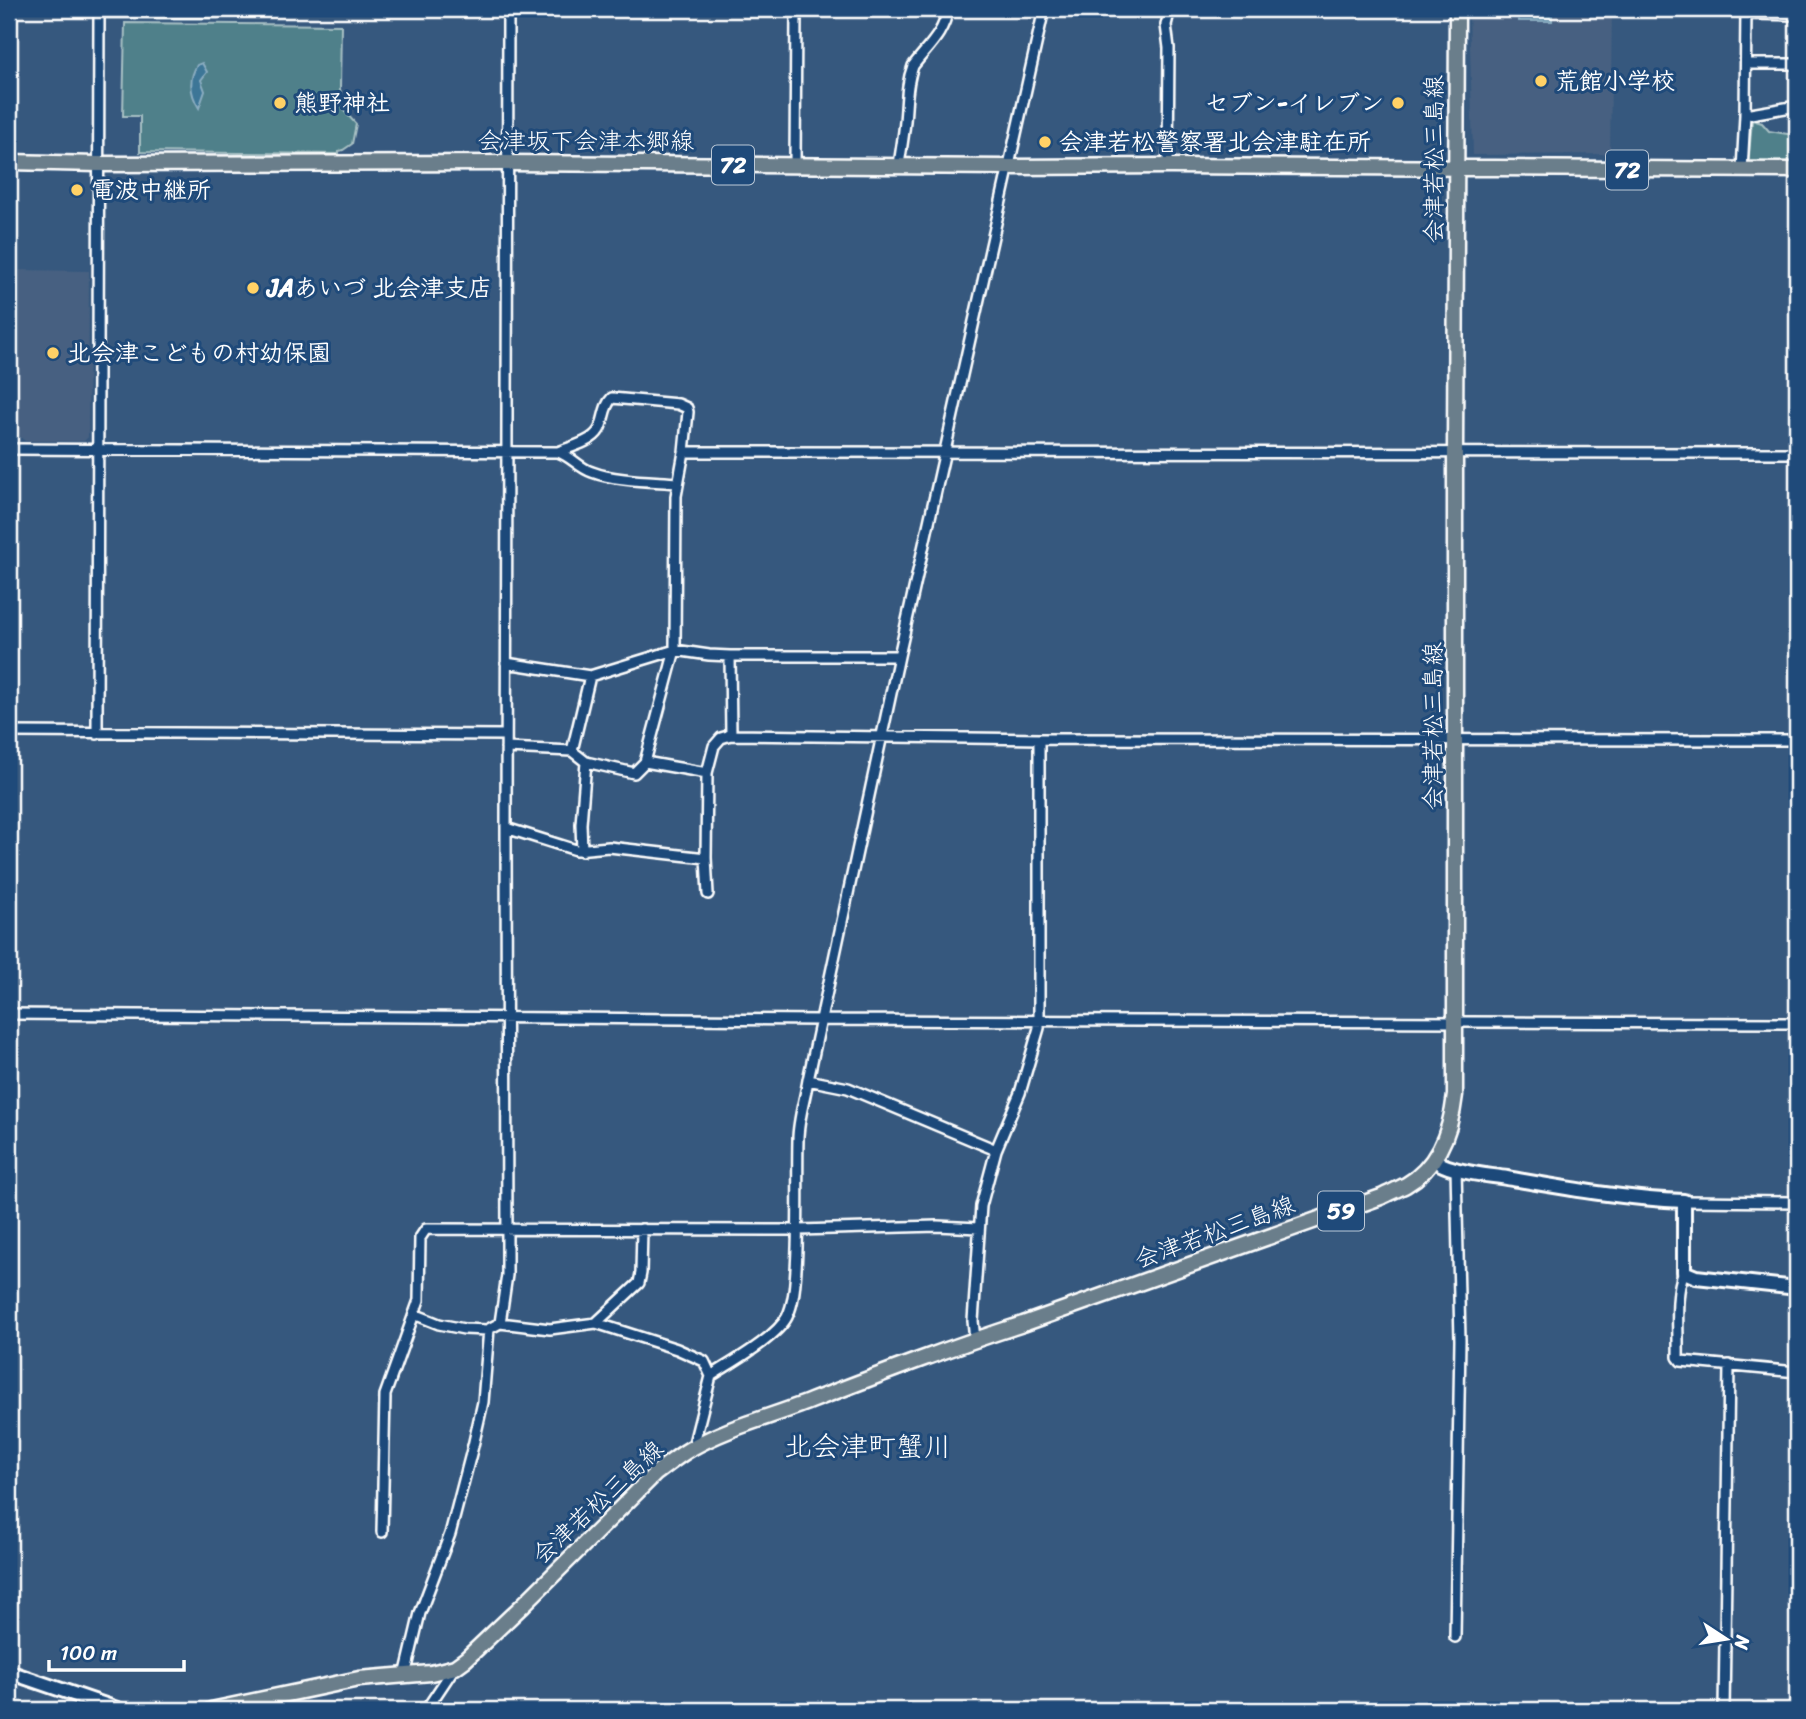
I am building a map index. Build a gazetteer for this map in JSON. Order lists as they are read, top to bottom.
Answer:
{
  "streets": {
    "main road": [
      "会津坂下会津本郷線",
      "会津若松三島線",
      "72",
      "59"
    ]
  },
  "crossings": [
    ["会津坂下会津本郷線", "会津若松三島線"],
    ["会津坂下会津本郷線", "72"],
    ["会津若松三島線", "72"]
  ],
  "districts": ["北会津町蟹川"],
  "places": [
    "荒館小学校",
    "熊野神社",
    "セブン-イレブン",
    "会津若松警察署北会津駐在所",
    "電波中継所",
    "JAあいづ 北会津支店",
    "北会津こどもの村幼保園"
  ],
  "scale_bar": "100 m",
  "north": "right"
}
